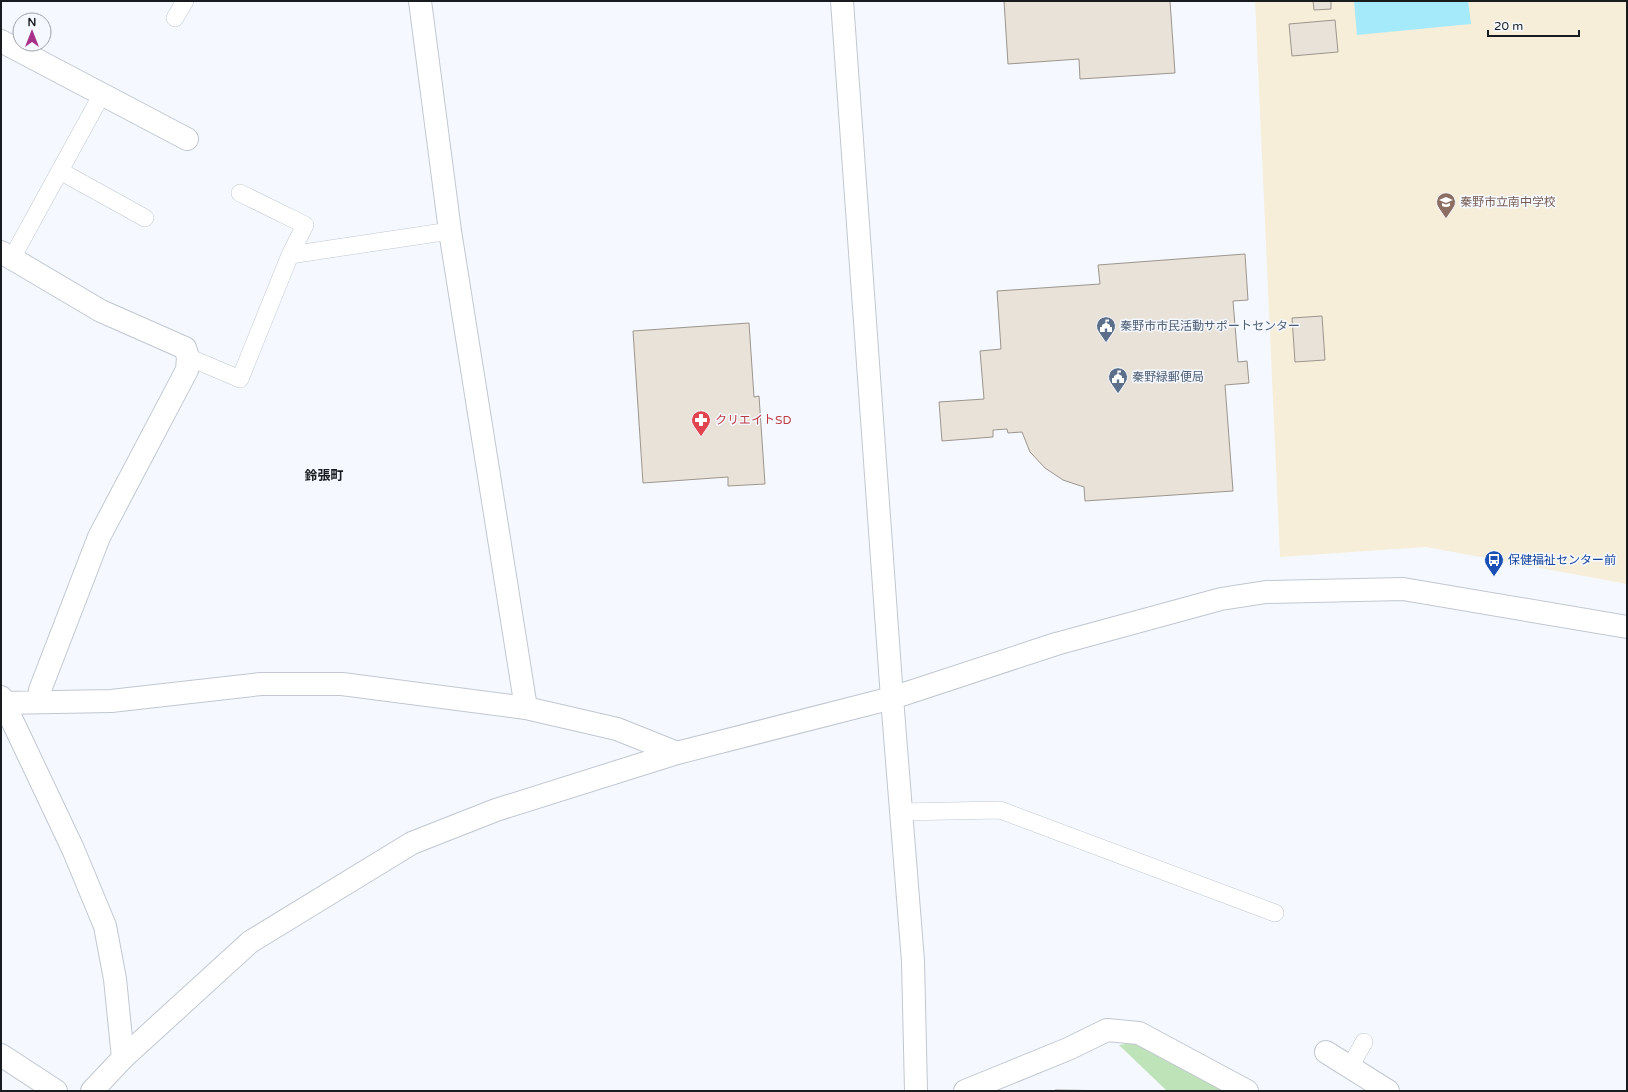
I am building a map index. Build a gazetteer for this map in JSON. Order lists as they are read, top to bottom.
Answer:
{
  "districts": ["鈴張町"],
  "places": {
    "school or university": ["秦野市立南中学校"],
    "public building": ["秦野市市民活動サポートセンター", "秦野緑郵便局"],
    "pharmacy": ["クリエイトSD"],
    "bus stop": ["保健福祉センター前"]
  },
  "scale_bar": "20 m",
  "north": "top"
}
